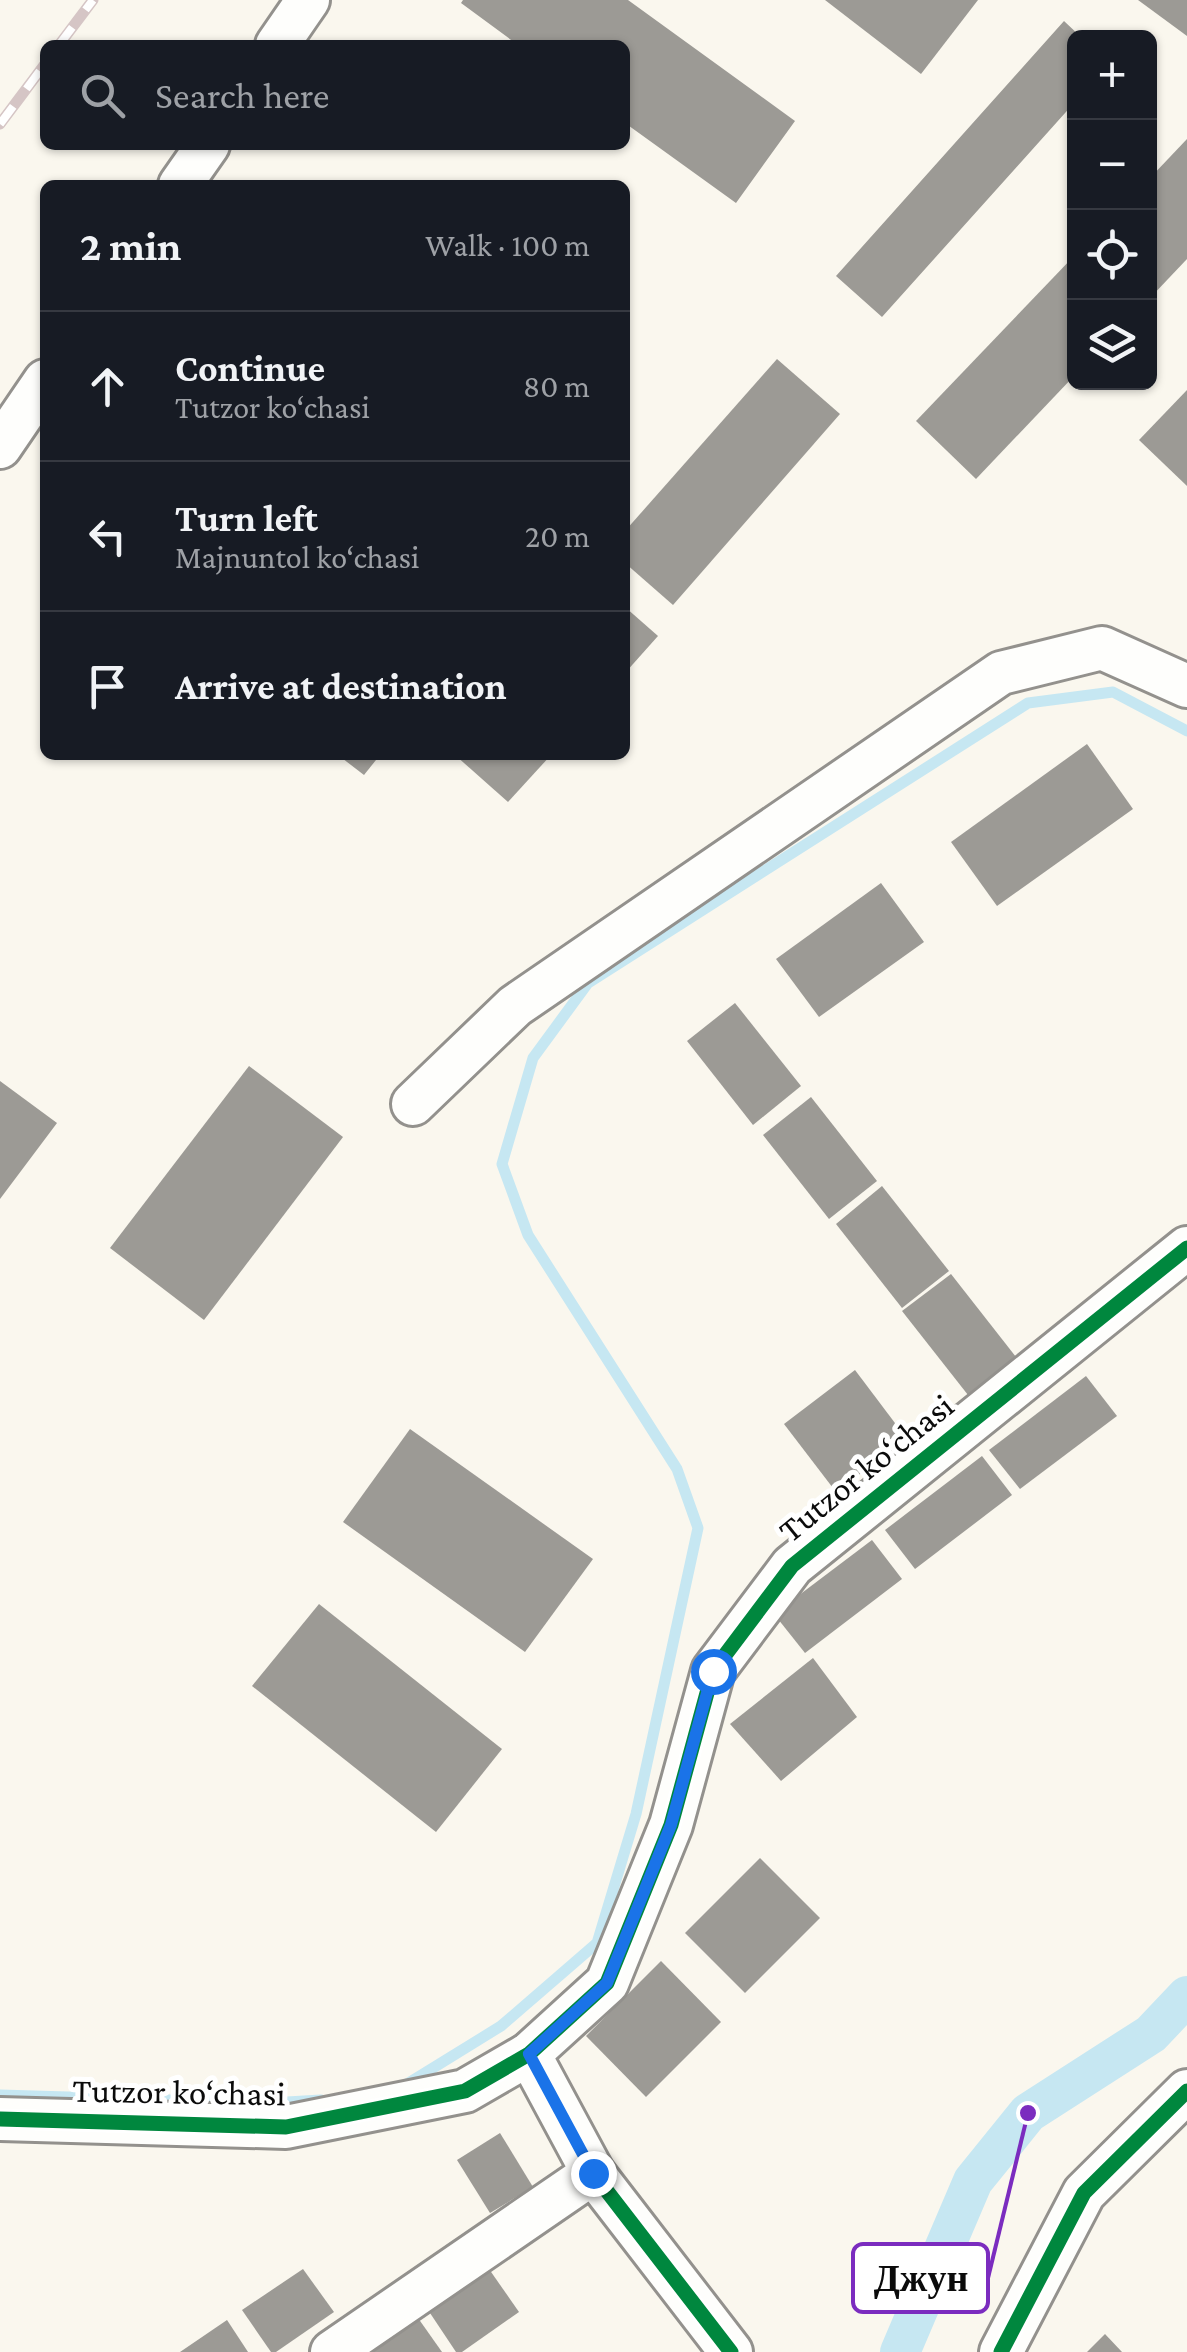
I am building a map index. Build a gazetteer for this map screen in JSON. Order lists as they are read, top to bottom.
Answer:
{
  "streets": {
    "street": ["Tutzor ko‘chasi"]
  },
  "places": ["Джун"],
  "page": {
    "map_buttons": ["+", "−"],
    "search": "Search here",
    "heading": ["2 min", "Walk · 100 m"],
    "list": [
      ["Continue", "Tutzor ko‘chasi", "80 m"],
      ["Turn left", "Majnuntol ko‘chasi", "20 m"],
      "Arrive at destination"
    ]
  }
}
